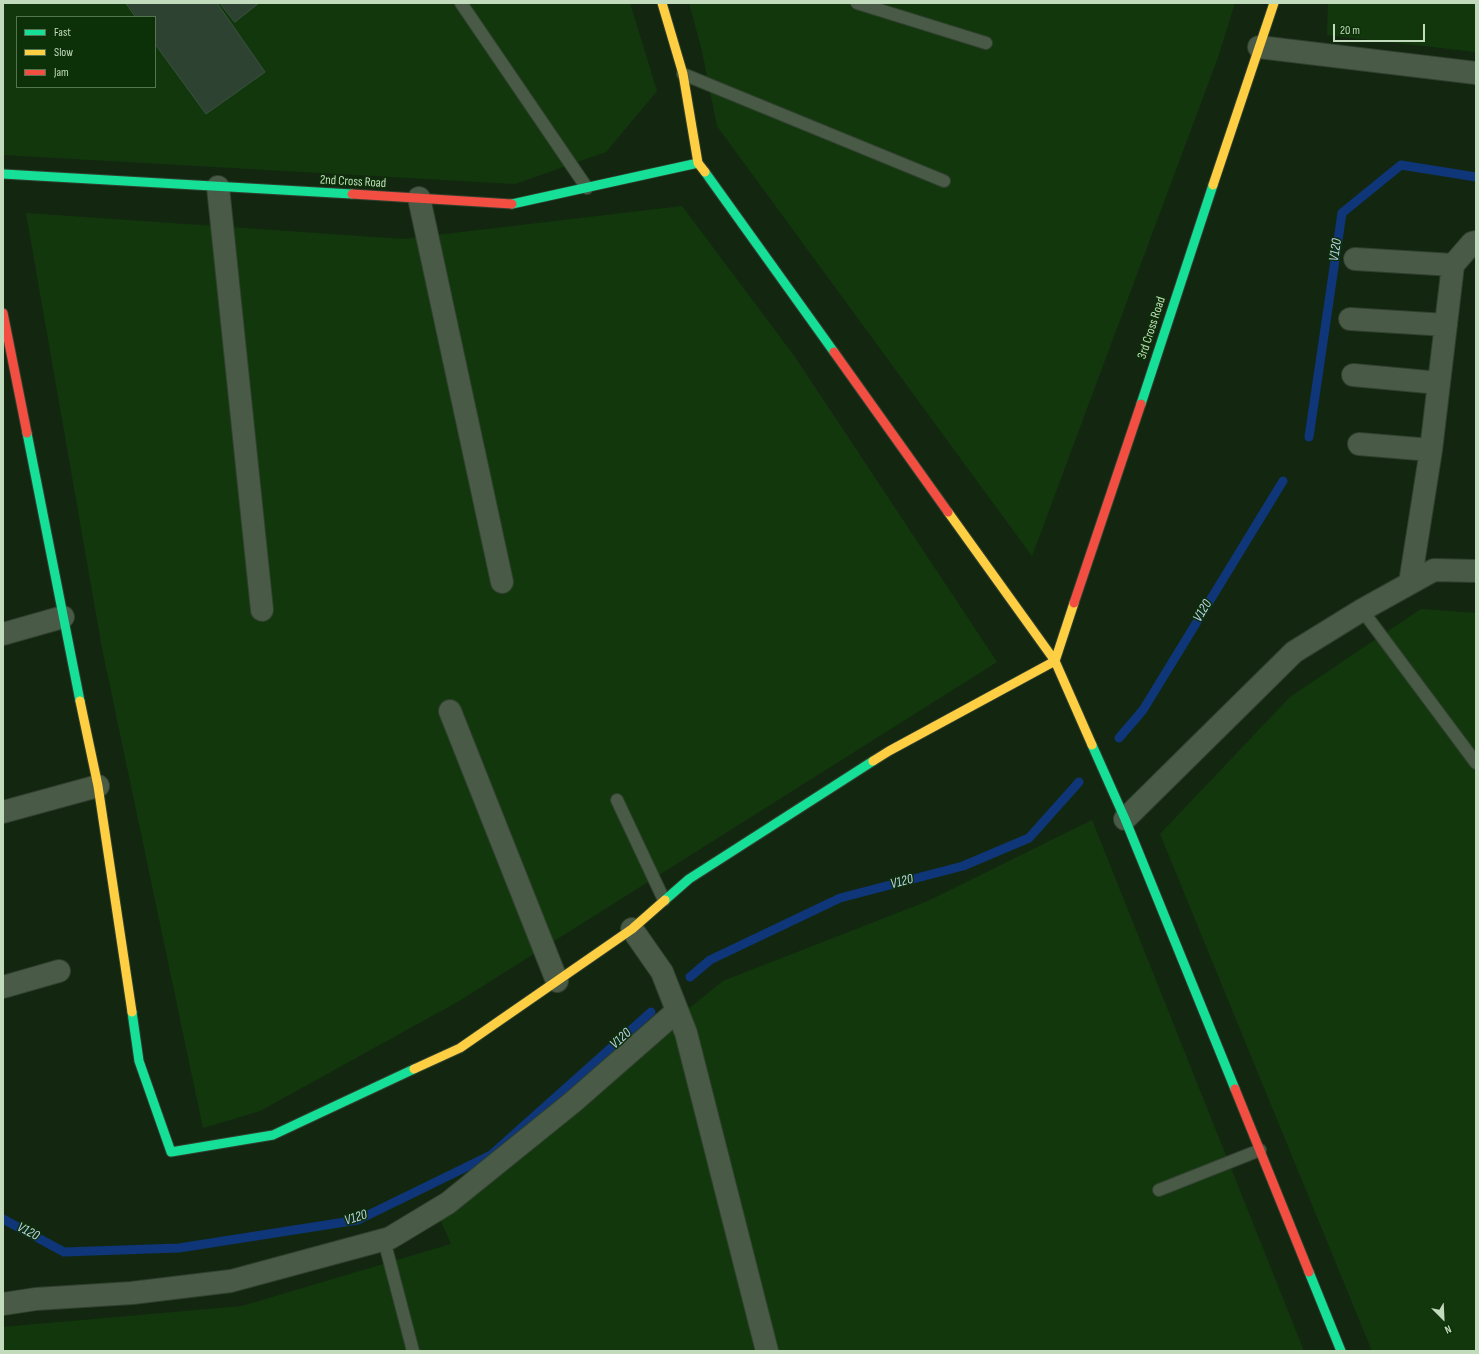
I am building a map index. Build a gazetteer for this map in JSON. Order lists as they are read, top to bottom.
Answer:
{
  "streets": {
    "street": ["2nd Cross Road", "3rd Cross Road"]
  },
  "water": ["V120"],
  "legend": ["Fast", "Slow", "Jam"],
  "scale_bar": "20 m",
  "north": "bottom right"
}
